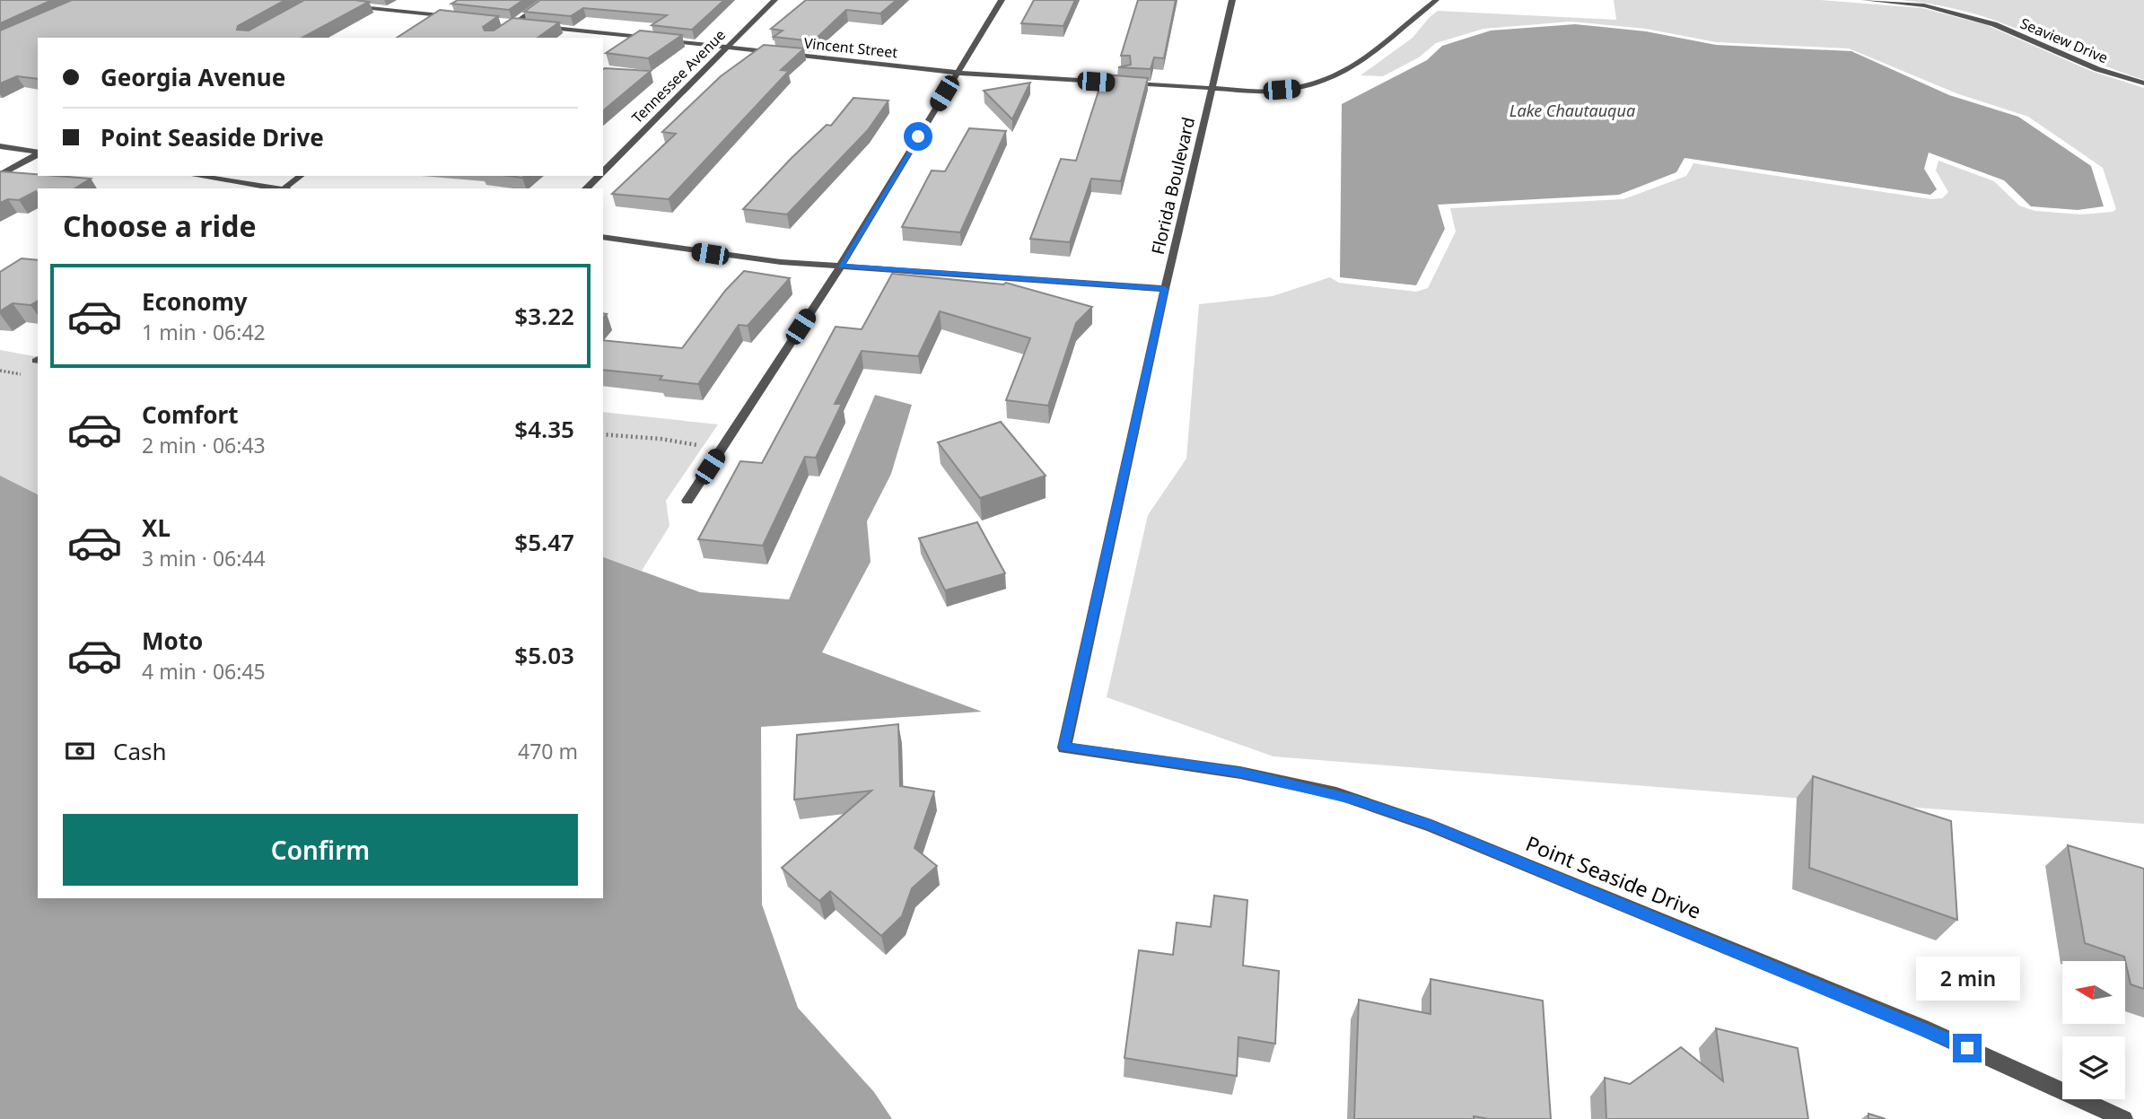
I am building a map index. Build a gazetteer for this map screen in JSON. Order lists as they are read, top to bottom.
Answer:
{
  "streets": {
    "street": [
      "Seaview Drive",
      "Vincent Street",
      "Tennessee Avenue",
      "Florida Boulevard",
      "Point Seaside Drive"
    ]
  },
  "crossings": [
    ["Vincent Street", "Tennessee Avenue"],
    ["Vincent Street", "Florida Boulevard"],
    ["Florida Boulevard", "Point Seaside Drive"]
  ],
  "water": ["Lake Chautauqua"],
  "north": "left",
  "page": {
    "banner": ["Georgia Avenue", "Point Seaside Drive"],
    "heading": "Choose a ride",
    "list": [
      {
        "name": "Economy",
        "note": "1 min · 06:42",
        "value": "$3.22"
      },
      {
        "name": "Comfort",
        "note": "2 min · 06:43",
        "value": "$4.35"
      },
      {
        "name": "XL",
        "note": "3 min · 06:44",
        "value": "$5.47"
      },
      {
        "name": "Moto",
        "note": "4 min · 06:45",
        "value": "$5.03"
      }
    ],
    "pay": ["Cash", "470 m"],
    "buttons": "Confirm",
    "bubble": "2 min"
  }
}
